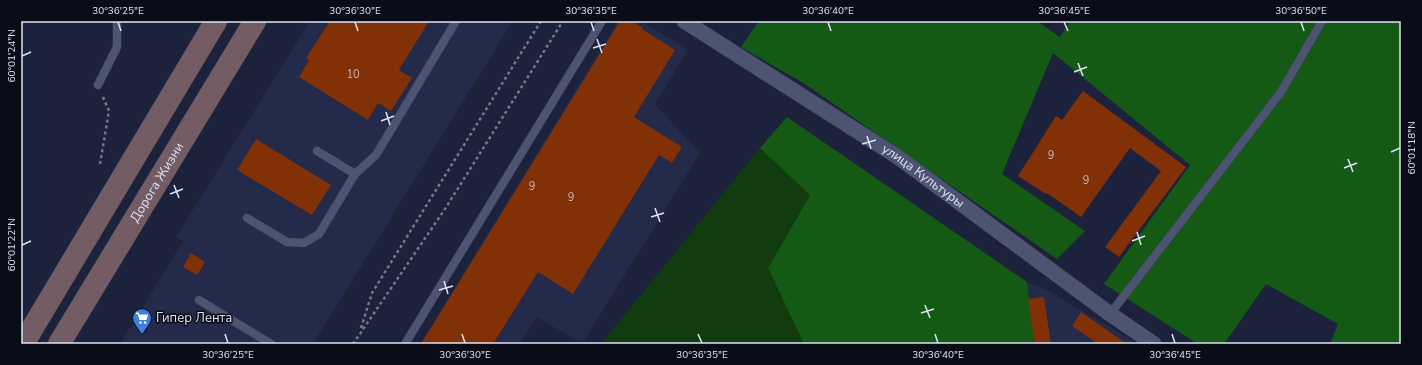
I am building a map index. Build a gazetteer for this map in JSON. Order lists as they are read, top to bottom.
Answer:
{
  "streets": {
    "main road": ["Дорога Жизни"],
    "street": ["улица Культуры"]
  },
  "places": {
    "supermarket": ["Гипер Лента"]
  },
  "house_numbers": [
    "10",
    "9",
    "9",
    "9",
    "9"
  ],
  "coordinates": [
    "30°36'25\"E",
    "30°36'30\"E",
    "30°36'35\"E",
    "30°36'40\"E",
    "30°36'45\"E",
    "30°36'50\"E",
    "60°01'24\"N",
    "60°01'18\"N",
    "60°01'22\"N"
  ]
}
